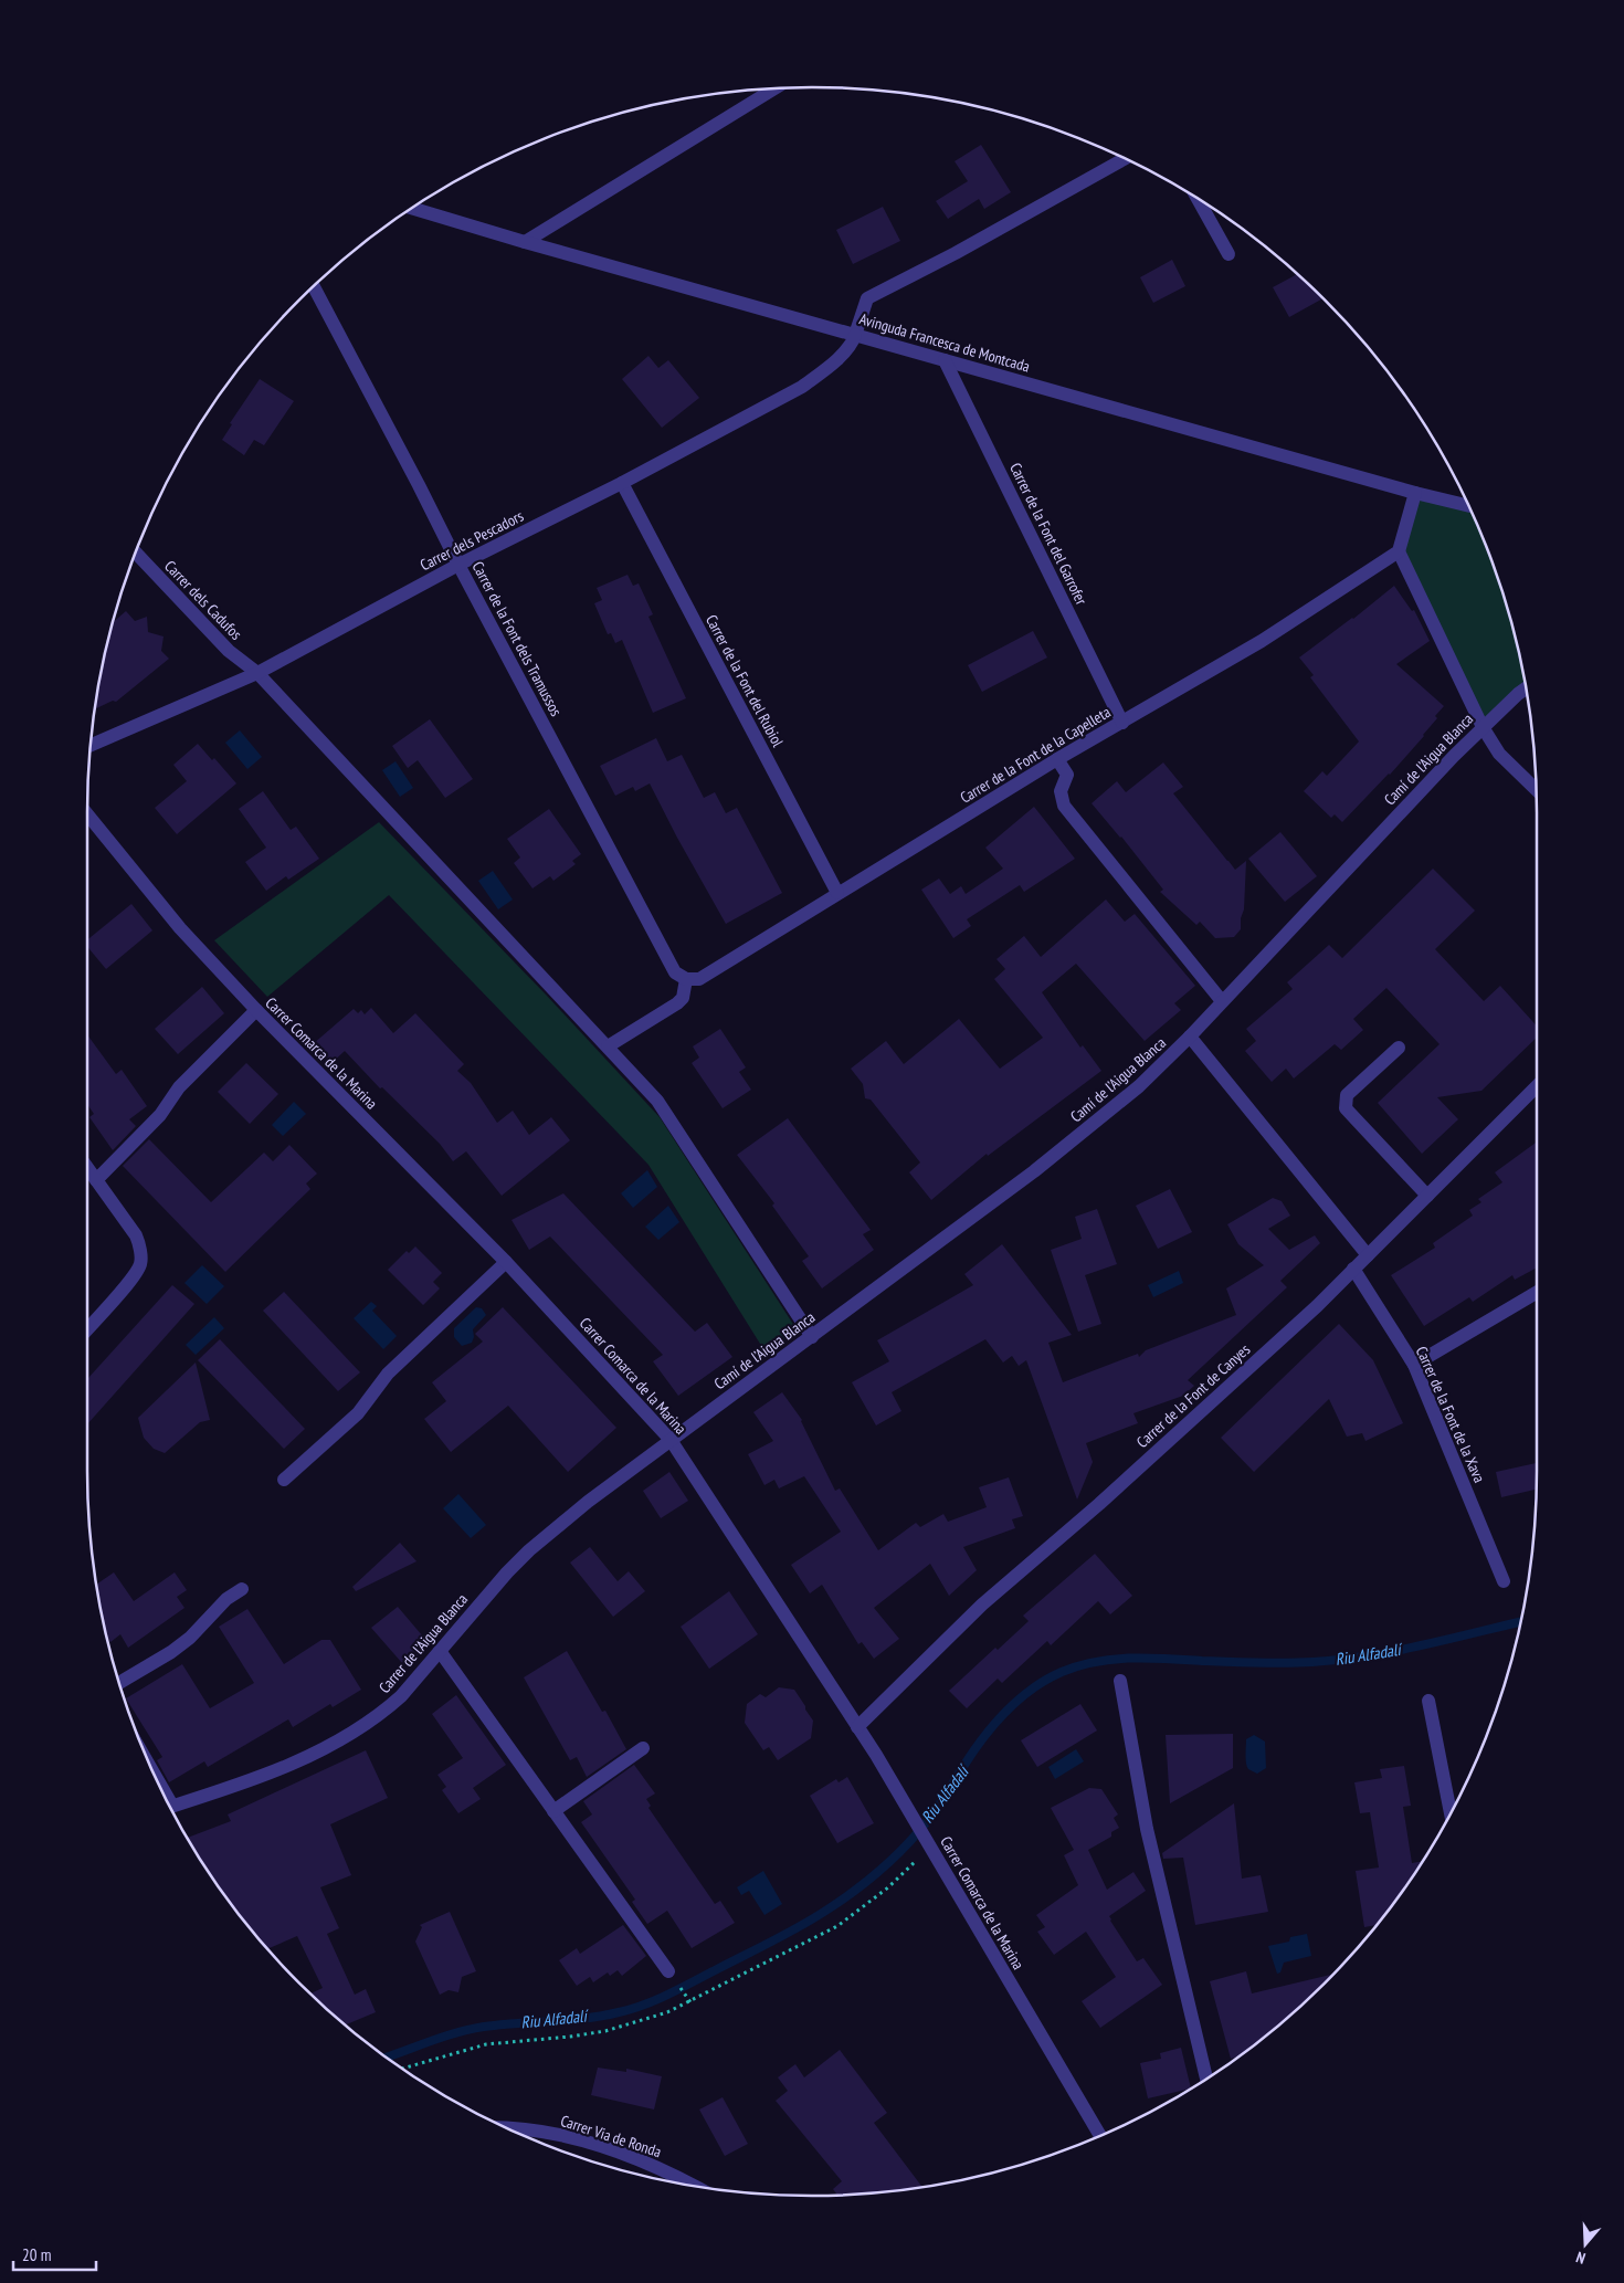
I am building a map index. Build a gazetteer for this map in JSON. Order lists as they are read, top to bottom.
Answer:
{
  "streets": {
    "street": [
      "Avinguda Francesca de Montcada",
      "Carrer de la Font del Garrofer",
      "Carrer dels Pescadors",
      "Carrer dels Cadufos",
      "Carrer de la Font dels Tramussos",
      "Carrer de la Font del Rubiol",
      "Carrer de la Font de la Capelleta",
      "Camí de l’Aigua Blanca",
      "Carrer Comarca de la Marina",
      "Carrer de la Font de Canyes",
      "Carrer de la Font de la Xava",
      "Carrer de l’Aigua Blanca",
      "Carrer Via de Ronda"
    ]
  },
  "crossings": [
    ["Avinguda Francesca de Montcada", "Carrer de la Font del Garrofer"],
    ["Avinguda Francesca de Montcada", "Carrer dels Pescadors"],
    ["Carrer de la Font del Garrofer", "Carrer de la Font de la Capelleta"],
    ["Carrer dels Pescadors", "Carrer dels Cadufos"],
    ["Carrer dels Pescadors", "Carrer de la Font dels Tramussos"],
    ["Carrer dels Pescadors", "Carrer de la Font del Rubiol"],
    ["Carrer dels Cadufos", "Camí de l’Aigua Blanca"],
    ["Carrer de la Font dels Tramussos", "Carrer de la Font de la Capelleta"],
    ["Carrer de la Font del Rubiol", "Carrer de la Font de la Capelleta"],
    ["Camí de l’Aigua Blanca", "Carrer Comarca de la Marina"],
    ["Camí de l’Aigua Blanca", "Carrer de l’Aigua Blanca"],
    ["Carrer Comarca de la Marina", "Carrer de la Font de Canyes"],
    ["Carrer Comarca de la Marina", "Carrer de l’Aigua Blanca"],
    ["Carrer de la Font de Canyes", "Carrer de la Font de la Xava"]
  ],
  "water": ["Riu Alfadalí"],
  "scale_bar": "20 m",
  "north": "bottom"
}
